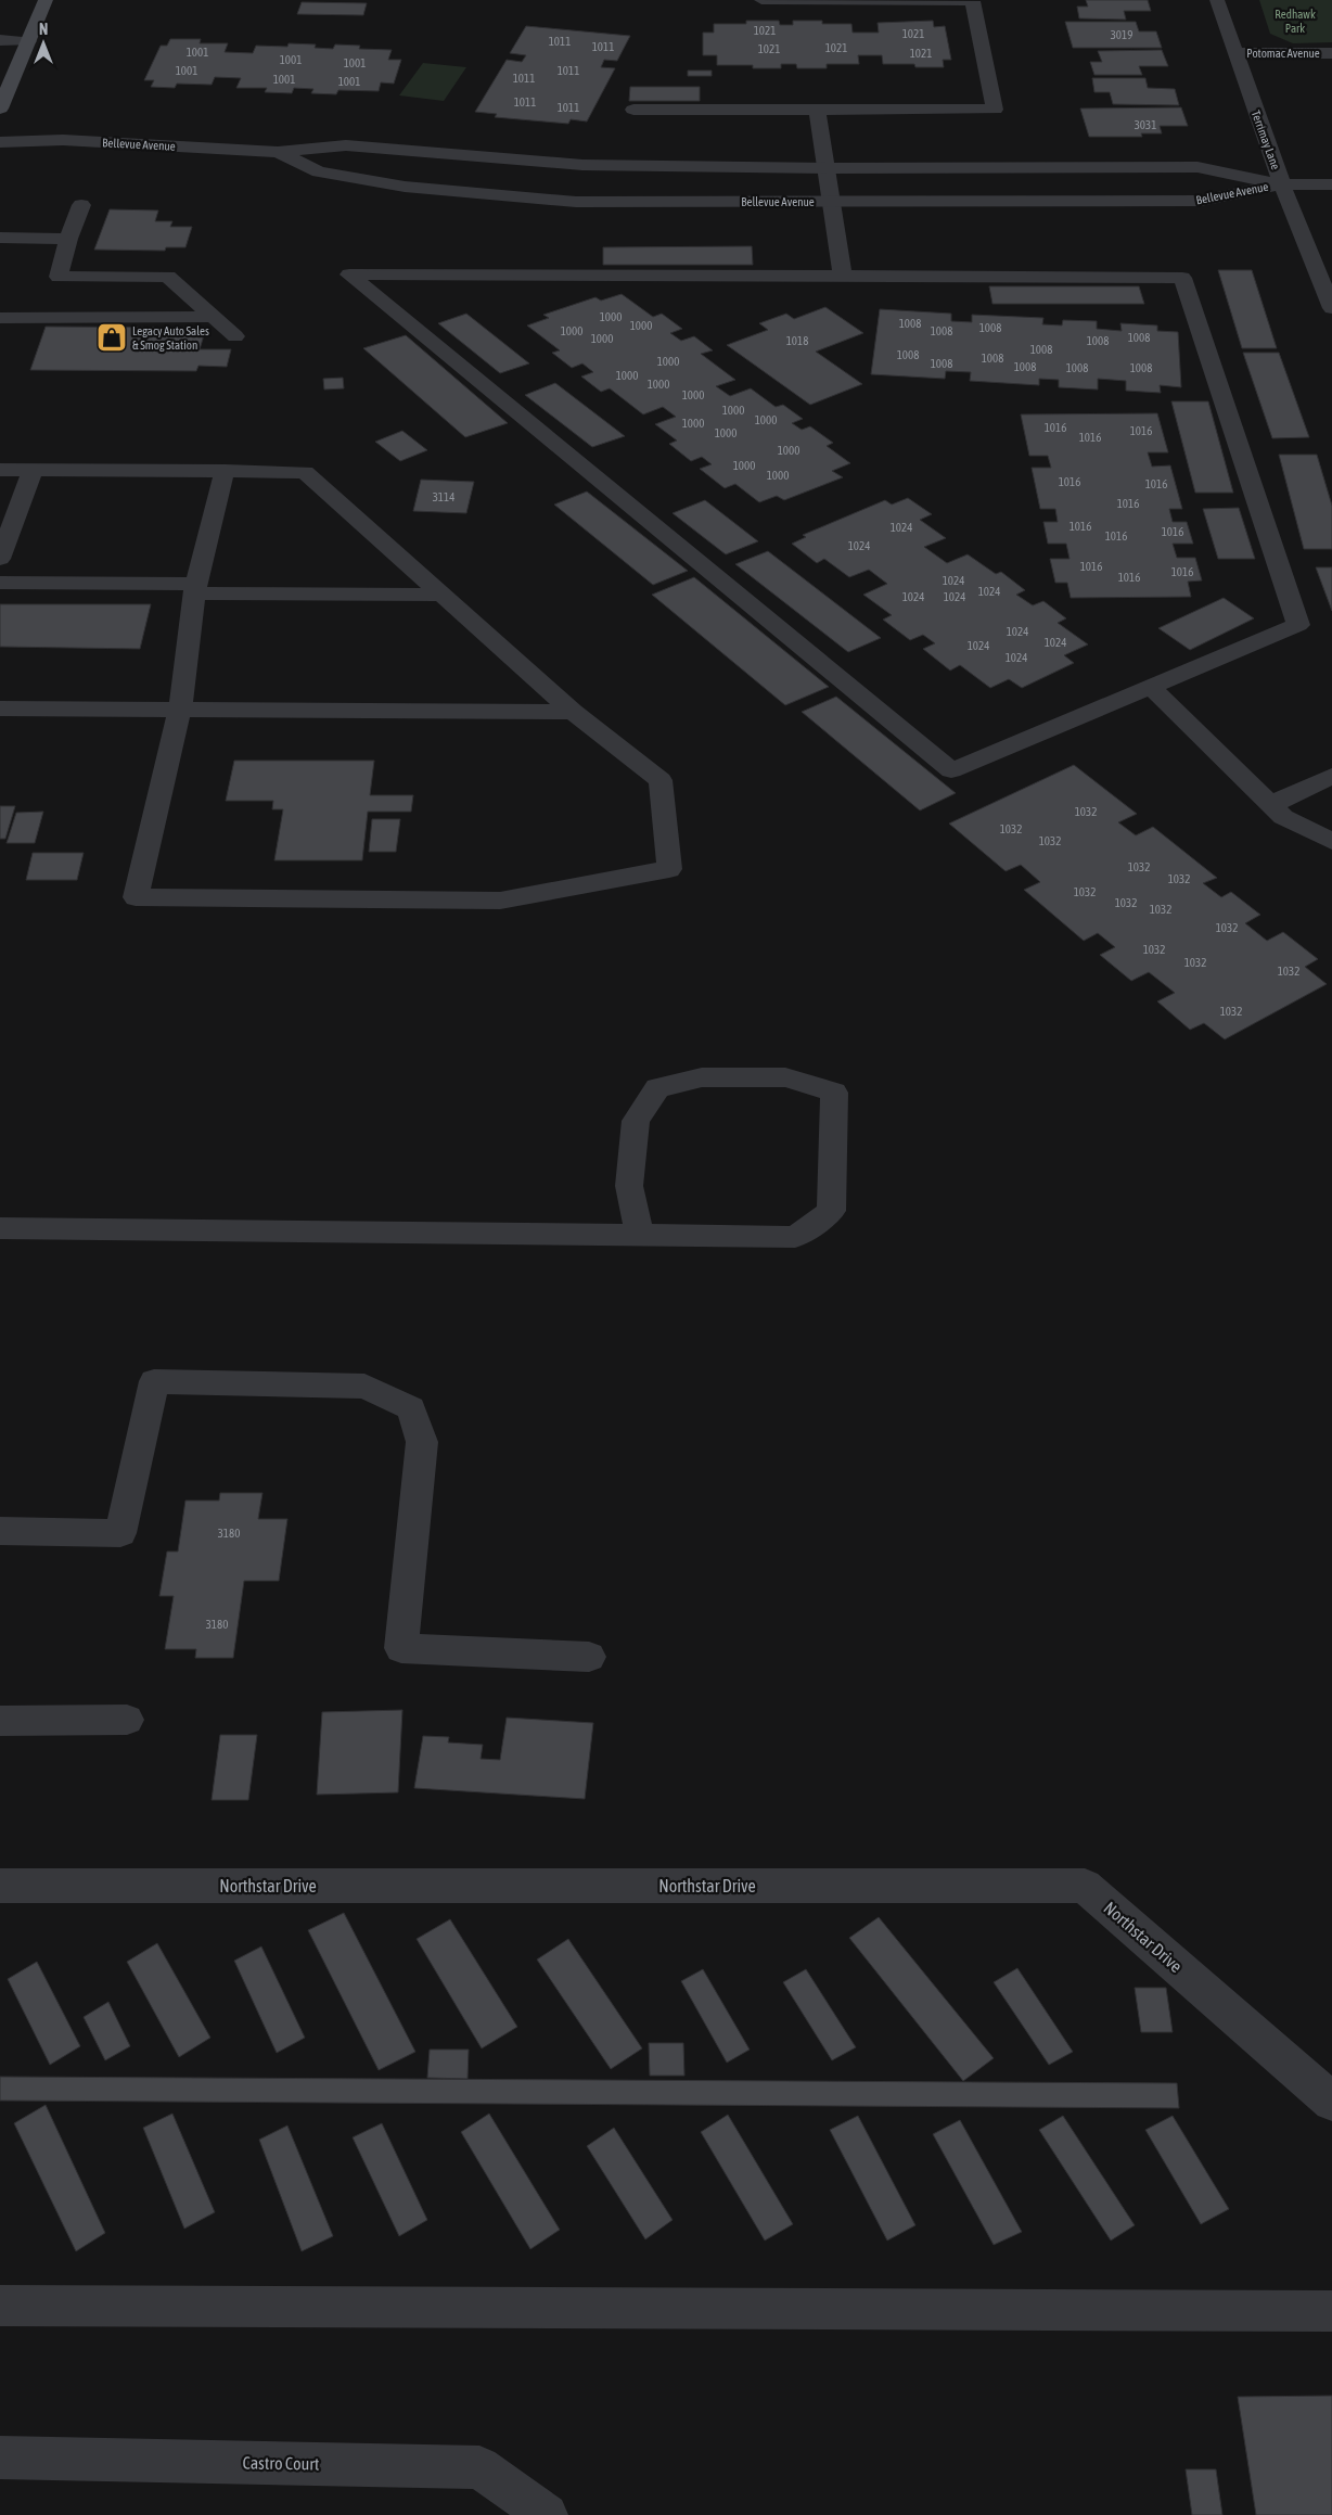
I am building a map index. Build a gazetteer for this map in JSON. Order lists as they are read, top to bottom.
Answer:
{
  "streets": {
    "street": [
      "Potomac Avenue",
      "Terrimay Lane",
      "Bellevue Avenue",
      "Northstar Drive",
      "Castro Court"
    ]
  },
  "crossings": [
    ["Potomac Avenue", "Terrimay Lane"],
    ["Terrimay Lane", "Bellevue Avenue"]
  ],
  "parks": ["Redhawk Park"],
  "places": {
    "shop": ["Legacy Auto Sales & Smog Station"]
  },
  "house_numbers": [
    "1021",
    "1021",
    "3019",
    "1011",
    "1011",
    "1021",
    "1021",
    "1001",
    "1021",
    "1001",
    "1001",
    "1001",
    "1011",
    "1011",
    "1001",
    "1001",
    "1011",
    "1011",
    "3031",
    "1000",
    "1008",
    "1000",
    "1008",
    "1000",
    "1008",
    "1008",
    "1000",
    "1018",
    "1008",
    "1008",
    "1008",
    "1008",
    "1000",
    "1008",
    "1008",
    "1008",
    "1008",
    "1000",
    "1000",
    "1000",
    "1000",
    "1000",
    "1000",
    "1016",
    "1016",
    "1000",
    "1016",
    "1000",
    "1000",
    "1000",
    "1016",
    "1016",
    "3114",
    "1016",
    "1016",
    "1024",
    "1016",
    "1016",
    "1024",
    "1016",
    "1016",
    "1016",
    "1024",
    "1024",
    "1024",
    "1024",
    "1024",
    "1024",
    "1024",
    "1024",
    "1032",
    "1032",
    "1032",
    "1032",
    "1032",
    "1032",
    "1032",
    "1032",
    "1032",
    "1032",
    "1032",
    "1032",
    "1032",
    "3180",
    "3180"
  ],
  "north": "top"
}
